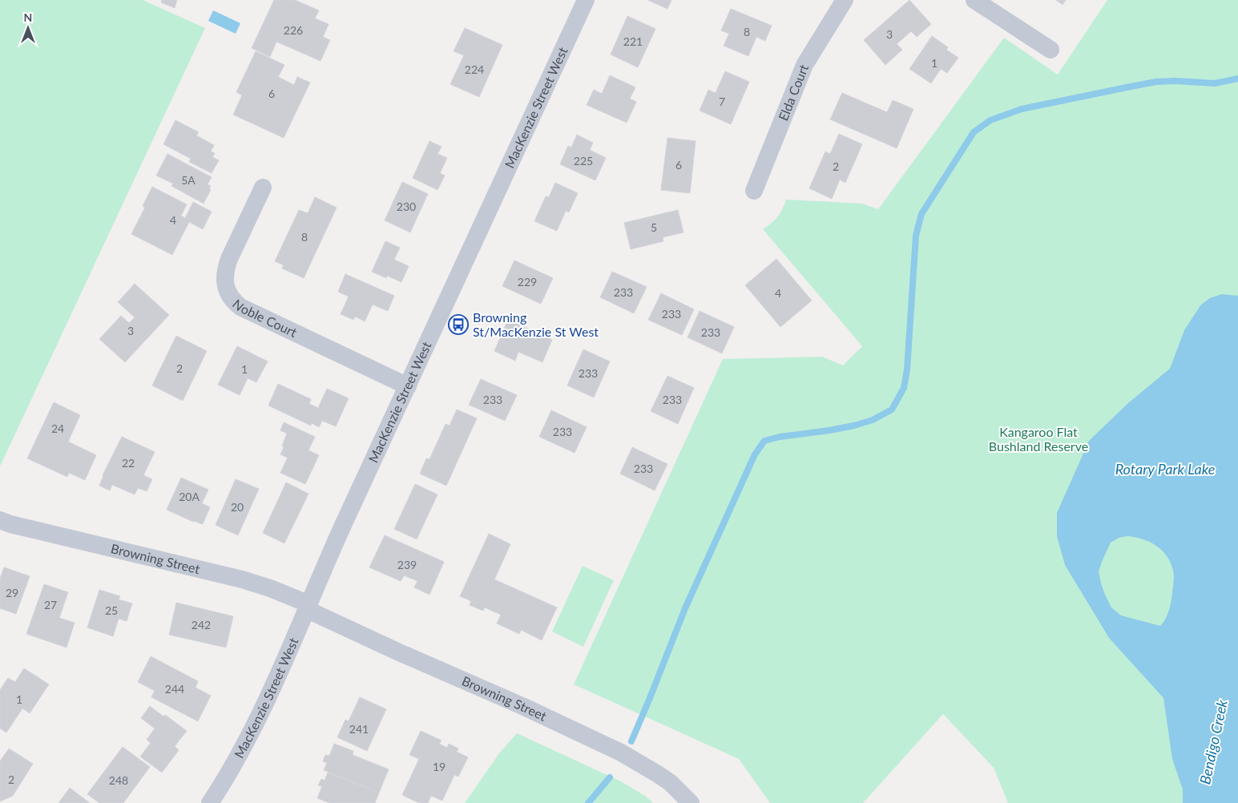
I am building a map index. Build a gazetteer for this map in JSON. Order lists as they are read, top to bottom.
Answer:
{
  "streets": {
    "street": [
      "Elda Court",
      "MacKenzie Street West",
      "Noble Court",
      "Browning Street"
    ]
  },
  "crossings": [
    ["MacKenzie Street West", "Noble Court"],
    ["MacKenzie Street West", "Browning Street"]
  ],
  "water": ["Rotary Park Lake", "Bendigo Creek"],
  "parks": ["Kangaroo Flat Bushland Reserve"],
  "places": {
    "bus stop": ["Browning St/MacKenzie St West"]
  },
  "house_numbers": [
    "226",
    "8",
    "3",
    "221",
    "1",
    "224",
    "6",
    "7",
    "225",
    "6",
    "2",
    "5A",
    "230",
    "4",
    "5",
    "8",
    "229",
    "233",
    "4",
    "233",
    "3",
    "233",
    "2",
    "1",
    "233",
    "233",
    "233",
    "24",
    "233",
    "22",
    "233",
    "20A",
    "20",
    "239",
    "29",
    "27",
    "25",
    "242",
    "244",
    "1",
    "241",
    "19",
    "2",
    "248"
  ],
  "north": "top"
}
